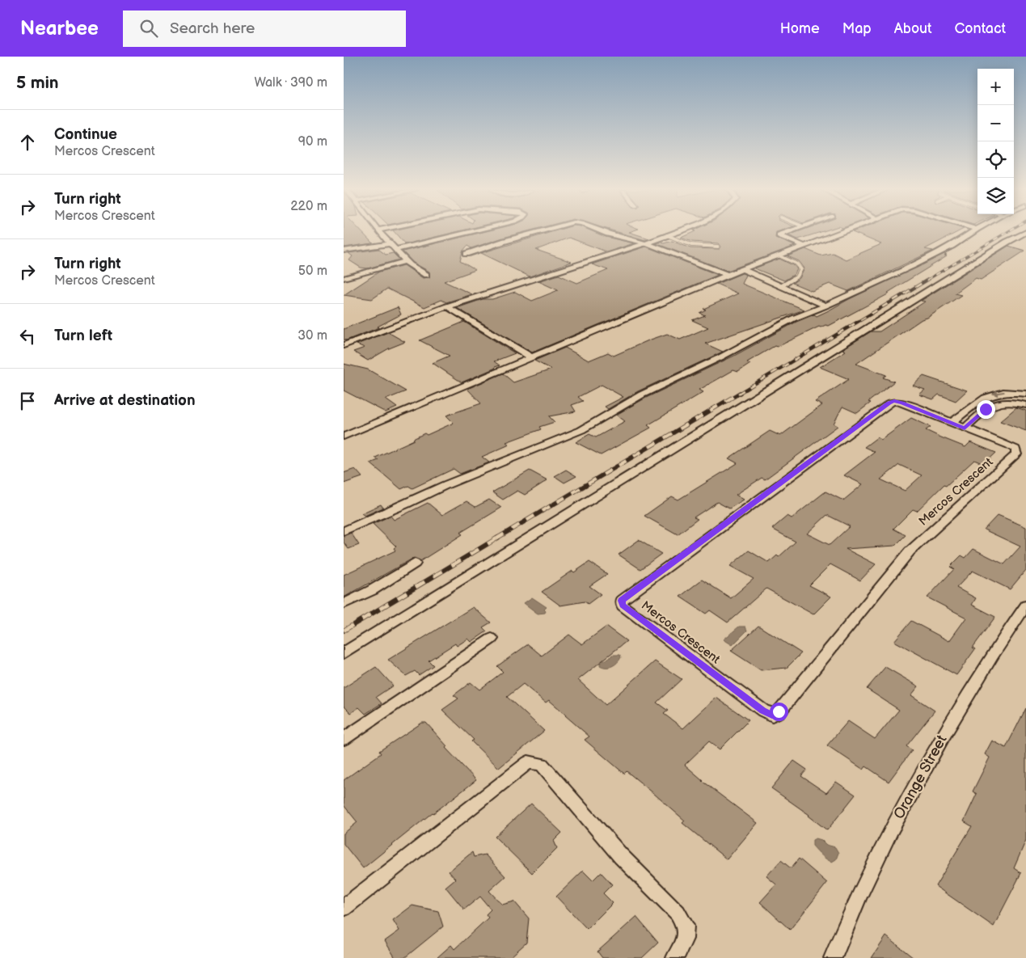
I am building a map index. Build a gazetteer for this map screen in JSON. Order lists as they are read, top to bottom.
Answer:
{
  "streets": {
    "street": ["Mercos Crescent", "Orange Street"]
  },
  "page": {
    "header": "Nearbee",
    "search": "Search here",
    "nav": [
      "Home",
      "Map",
      "About",
      "Contact"
    ],
    "heading": ["5 min", "Walk · 390 m"],
    "map_buttons": ["+", "−"],
    "list": [
      ["Continue", "Mercos Crescent", "90 m"],
      ["Turn right", "Mercos Crescent", "220 m"],
      ["Turn right", "Mercos Crescent", "50 m"],
      ["Turn left", "30 m"],
      "Arrive at destination"
    ]
  }
}
